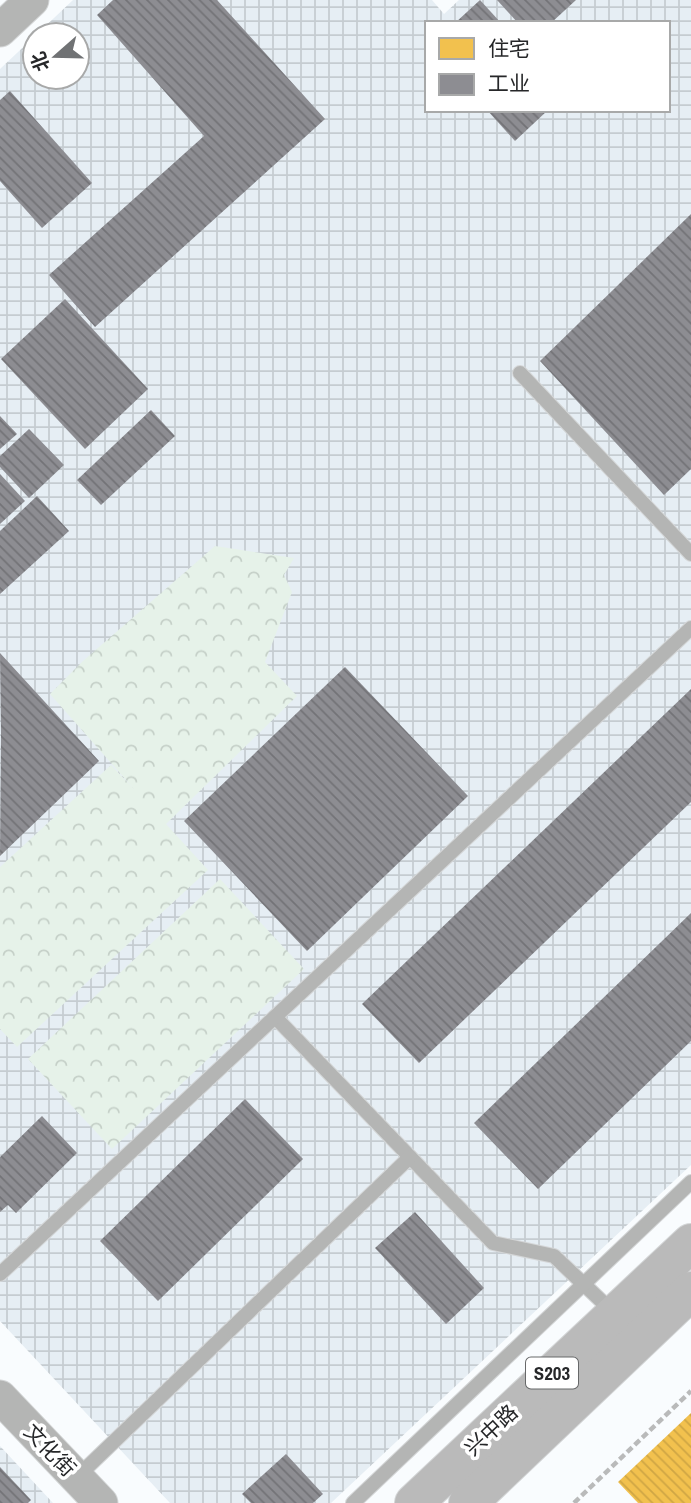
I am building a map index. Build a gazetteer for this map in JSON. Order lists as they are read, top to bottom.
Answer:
{
  "streets": {
    "highway": ["S203", "兴中路"],
    "street": ["文化街"]
  },
  "legend": ["住宅", "工业"],
  "north": "left"
}
